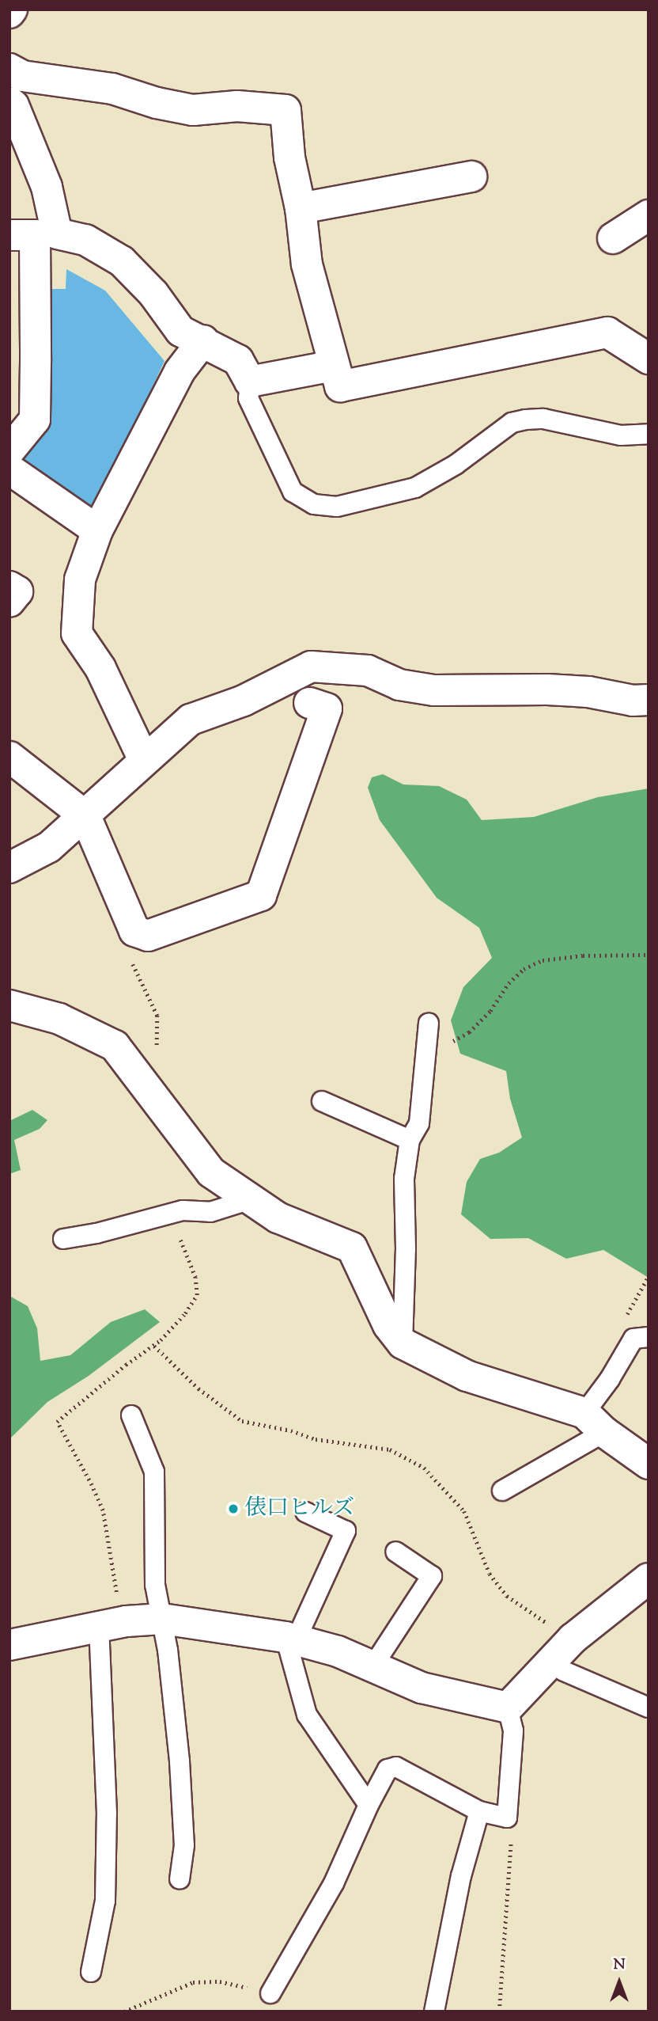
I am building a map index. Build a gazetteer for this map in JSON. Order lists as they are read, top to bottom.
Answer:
{
  "places": ["俵口ヒルズ"],
  "north": "top"
}
